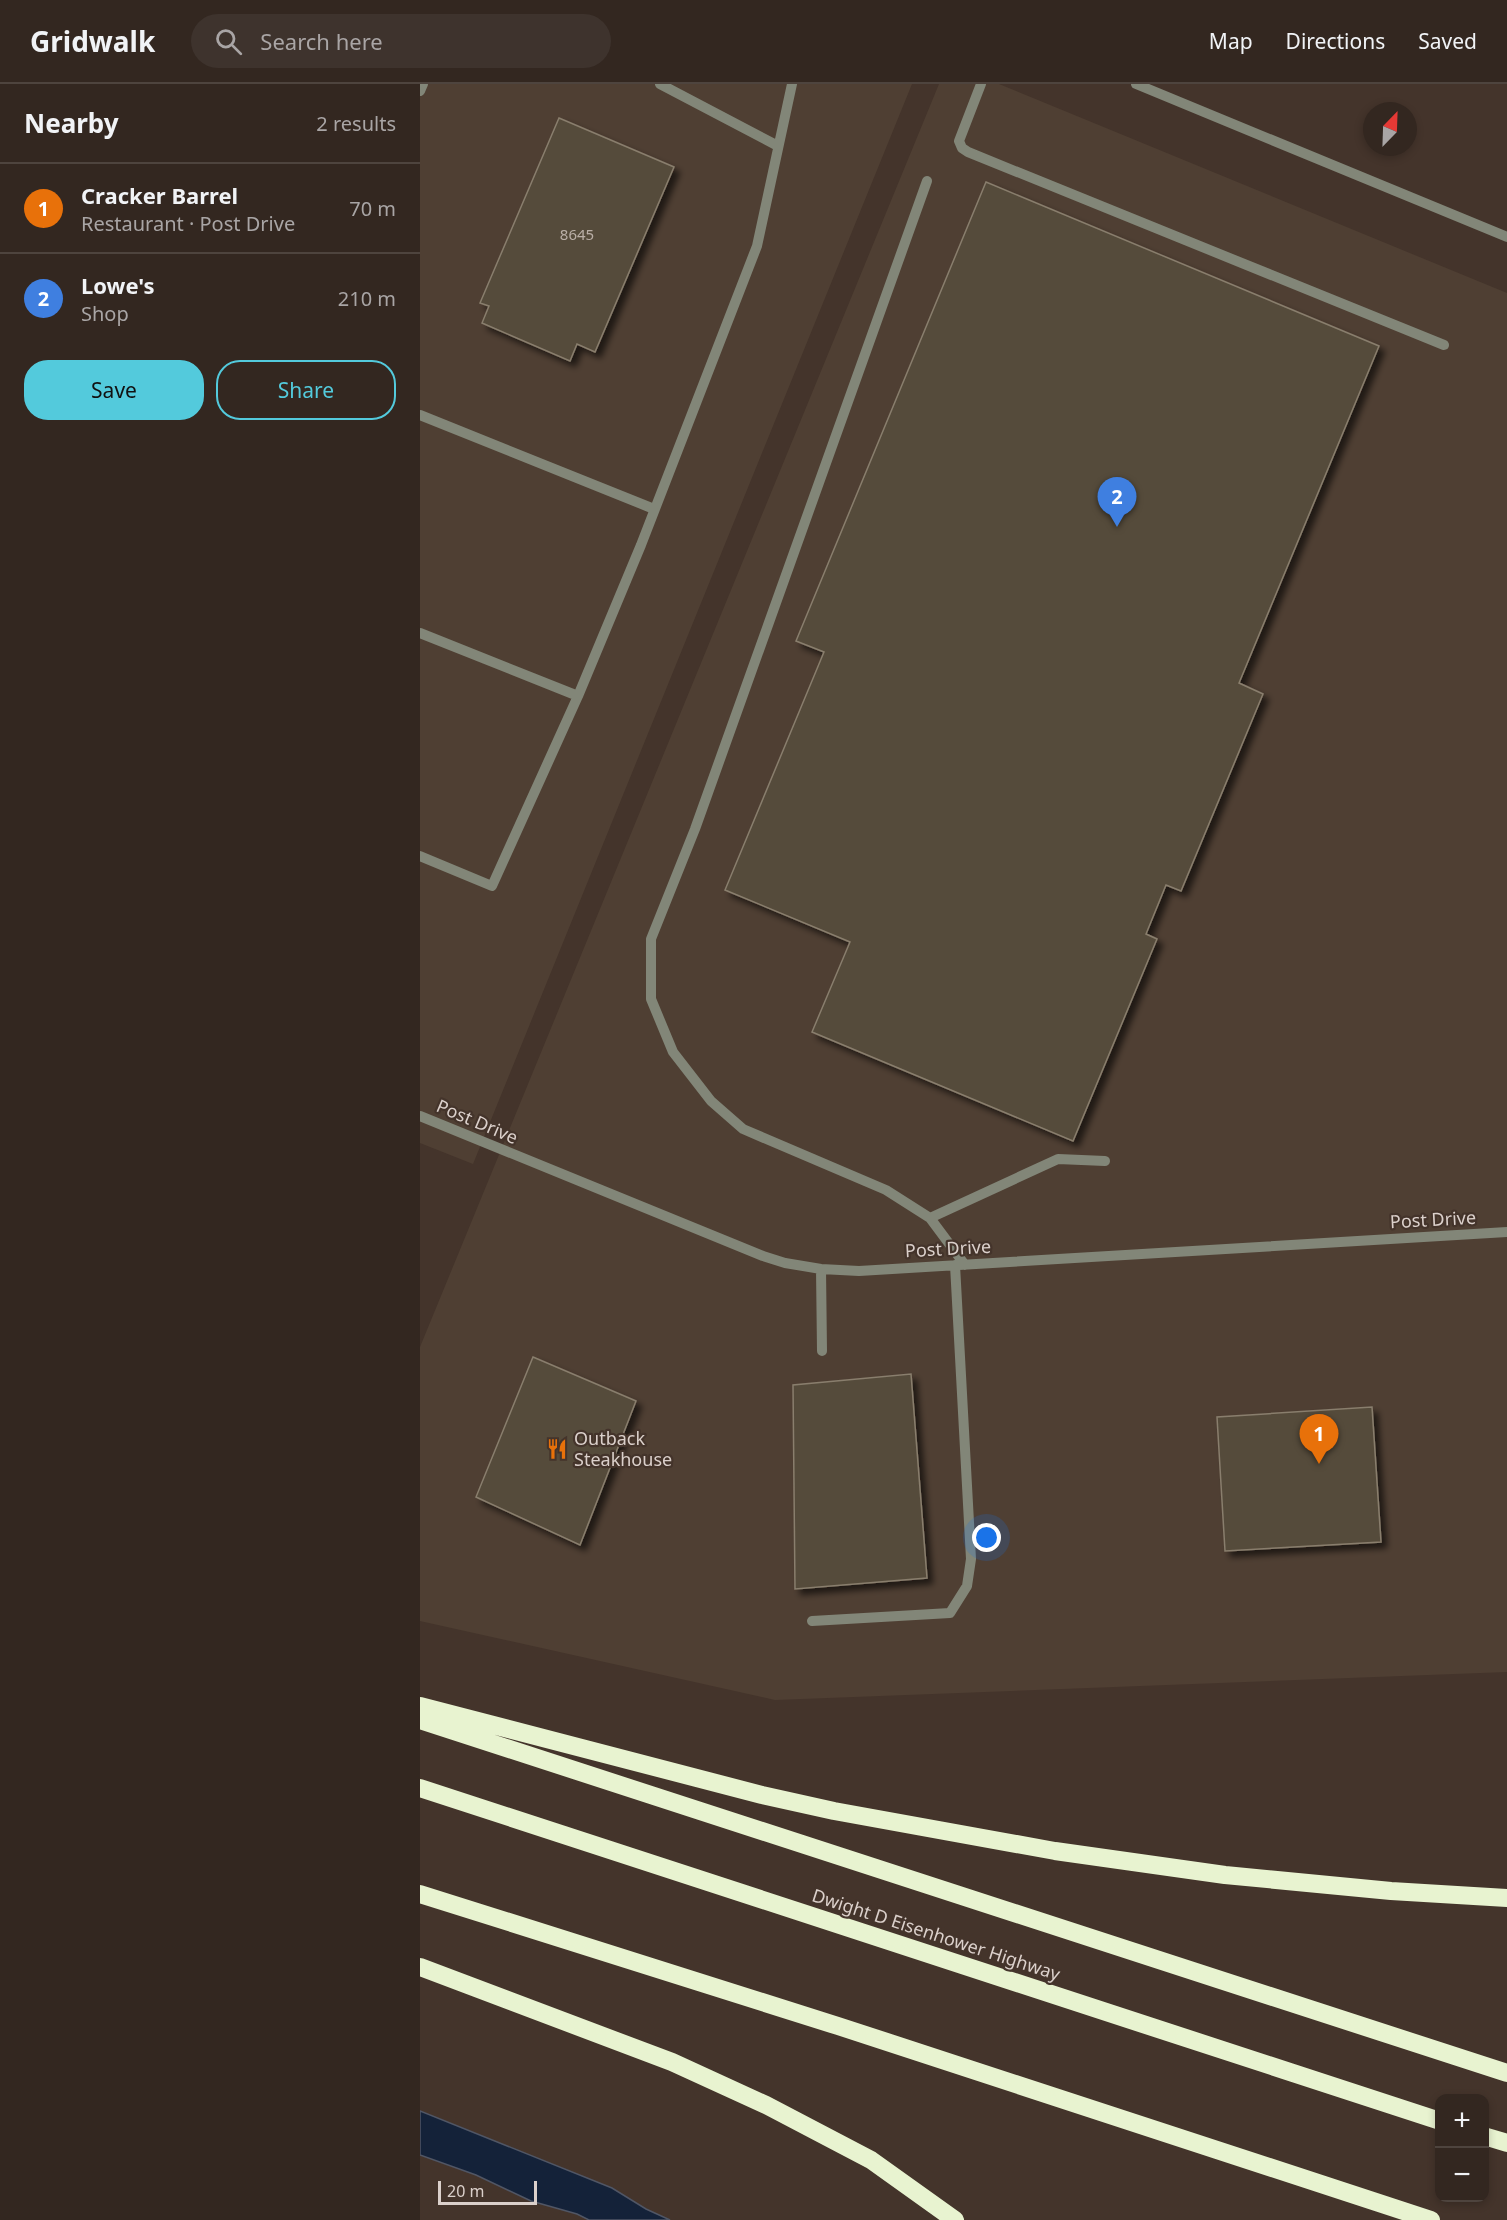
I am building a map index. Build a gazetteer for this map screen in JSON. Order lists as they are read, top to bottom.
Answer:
{
  "streets": {
    "highway": ["Dwight D Eisenhower Highway"],
    "street": ["Post Drive"]
  },
  "places": {
    "restaurant": ["Outback Steakhouse"]
  },
  "house_numbers": ["8645"],
  "scale_bar": "20 m",
  "north": "top right",
  "page": {
    "header": "Gridwalk",
    "search": "Search here",
    "nav": ["Map", "Directions", "Saved"],
    "heading": ["Nearby", "2 results"],
    "list": [
      {
        "mark": "1",
        "name": "Cracker Barrel",
        "note": "Restaurant · Post Drive",
        "value": "70 m"
      },
      {
        "mark": "2",
        "name": "Lowe's",
        "note": "Shop",
        "value": "210 m"
      }
    ],
    "buttons": ["Save", "Share"],
    "pins": ["2", "1"],
    "map_buttons": ["+", "−"],
    "scale": "20 m"
  }
}
